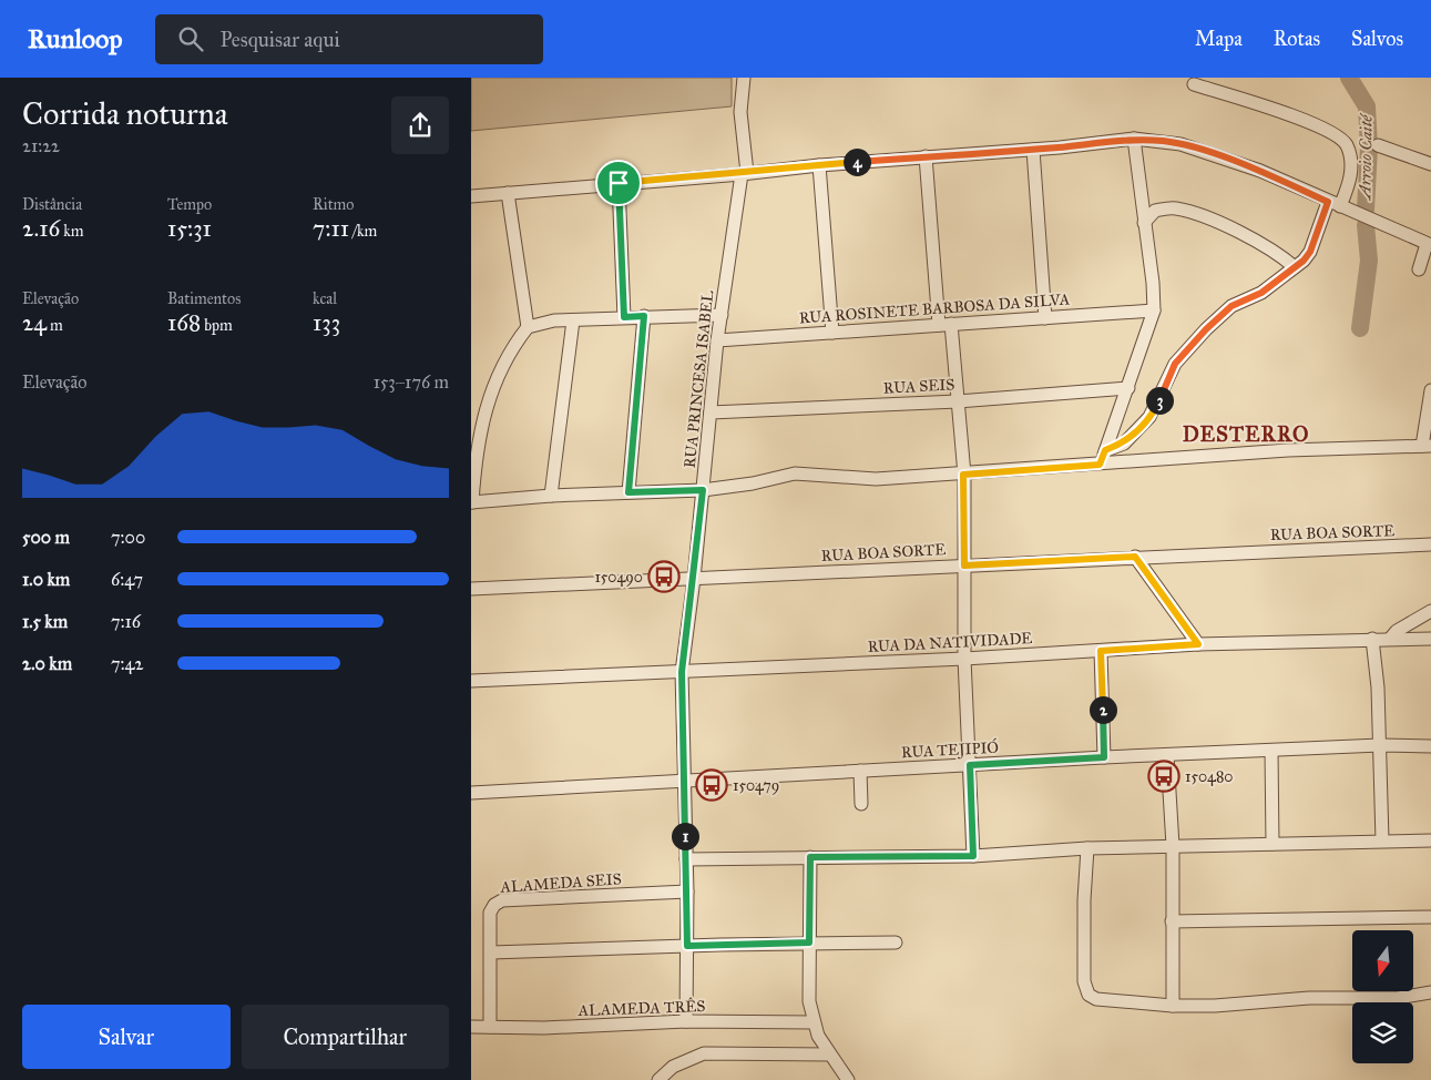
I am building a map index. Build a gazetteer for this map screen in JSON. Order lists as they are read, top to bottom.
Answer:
{
  "streets": {
    "street": [
      "RUA ROSINETE BARBOSA DA SILVA",
      "RUA PRINCESA ISABEL",
      "RUA SEIS",
      "RUA BOA SORTE",
      "RUA DA NATIVIDADE",
      "RUA TEJIPIÓ",
      "ALAMEDA SEIS",
      "ALAMEDA TRÊS"
    ]
  },
  "crossings": [
    ["RUA ROSINETE BARBOSA DA SILVA", "RUA PRINCESA ISABEL"],
    ["RUA PRINCESA ISABEL", "RUA SEIS"],
    ["RUA PRINCESA ISABEL", "RUA BOA SORTE"],
    ["RUA PRINCESA ISABEL", "RUA DA NATIVIDADE"],
    ["RUA PRINCESA ISABEL", "RUA TEJIPIÓ"],
    ["RUA PRINCESA ISABEL", "ALAMEDA SEIS"],
    ["RUA PRINCESA ISABEL", "ALAMEDA TRÊS"],
    ["ALAMEDA SEIS", "ALAMEDA TRÊS"]
  ],
  "districts": ["DESTERRO"],
  "water": ["Arroio Caité"],
  "places": {
    "bus stop": ["150490", "150480", "150479"]
  },
  "north": "bottom",
  "page": {
    "header": "Runloop",
    "search": "Pesquisar aqui",
    "nav": ["Mapa", "Rotas", "Salvos"],
    "heading": ["Corrida noturna", "21:22"],
    "pins": [
      "4",
      "3",
      "2",
      "1"
    ],
    "stats": [
      ["Distância", "2.16 km"],
      ["Tempo", "15:31"],
      ["Ritmo", "7:11 /km"],
      ["Elevação", "24 m"],
      ["Batimentos", "168 bpm"],
      ["kcal", "133"]
    ],
    "chart": ["Elevação", "153–176 m"],
    "list": [
      {
        "name": "500 m",
        "note": "7:00"
      },
      {
        "name": "1.0 km",
        "note": "6:47"
      },
      {
        "name": "1.5 km",
        "note": "7:16"
      },
      {
        "name": "2.0 km",
        "note": "7:42"
      }
    ],
    "buttons": ["Salvar", "Compartilhar"]
  }
}
